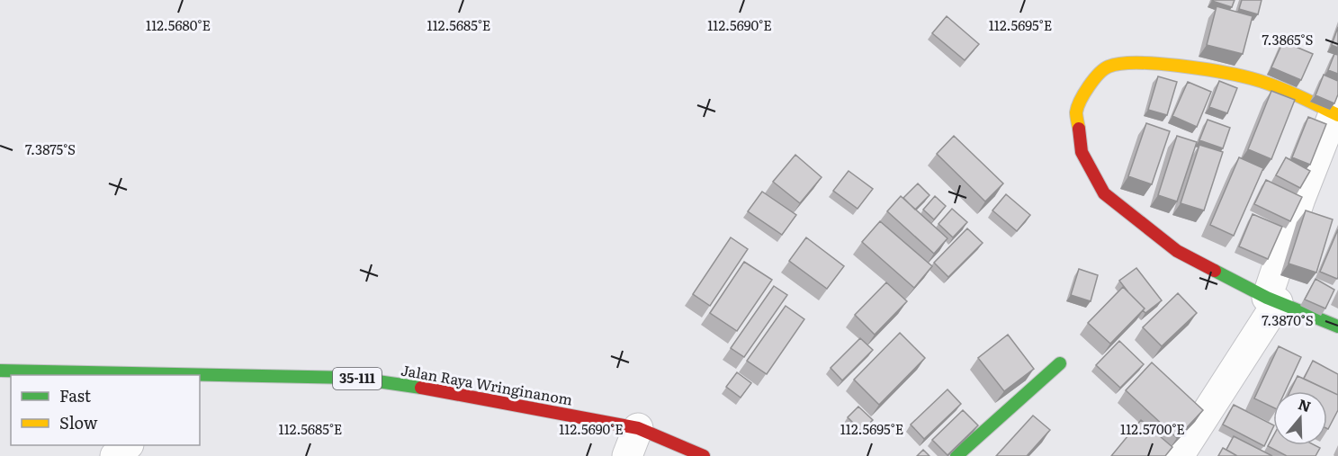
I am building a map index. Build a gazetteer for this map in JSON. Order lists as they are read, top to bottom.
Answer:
{
  "streets": {
    "street": ["35-111", "Jalan Raya Wringinanom"]
  },
  "legend": ["Fast", "Slow"],
  "north": "top",
  "coordinates": [
    "112.5680°E",
    "112.5685°E",
    "112.5690°E",
    "112.5695°E",
    "7.3865°S",
    "7.3875°S",
    "7.3870°S",
    "112.5700°E"
  ]
}
